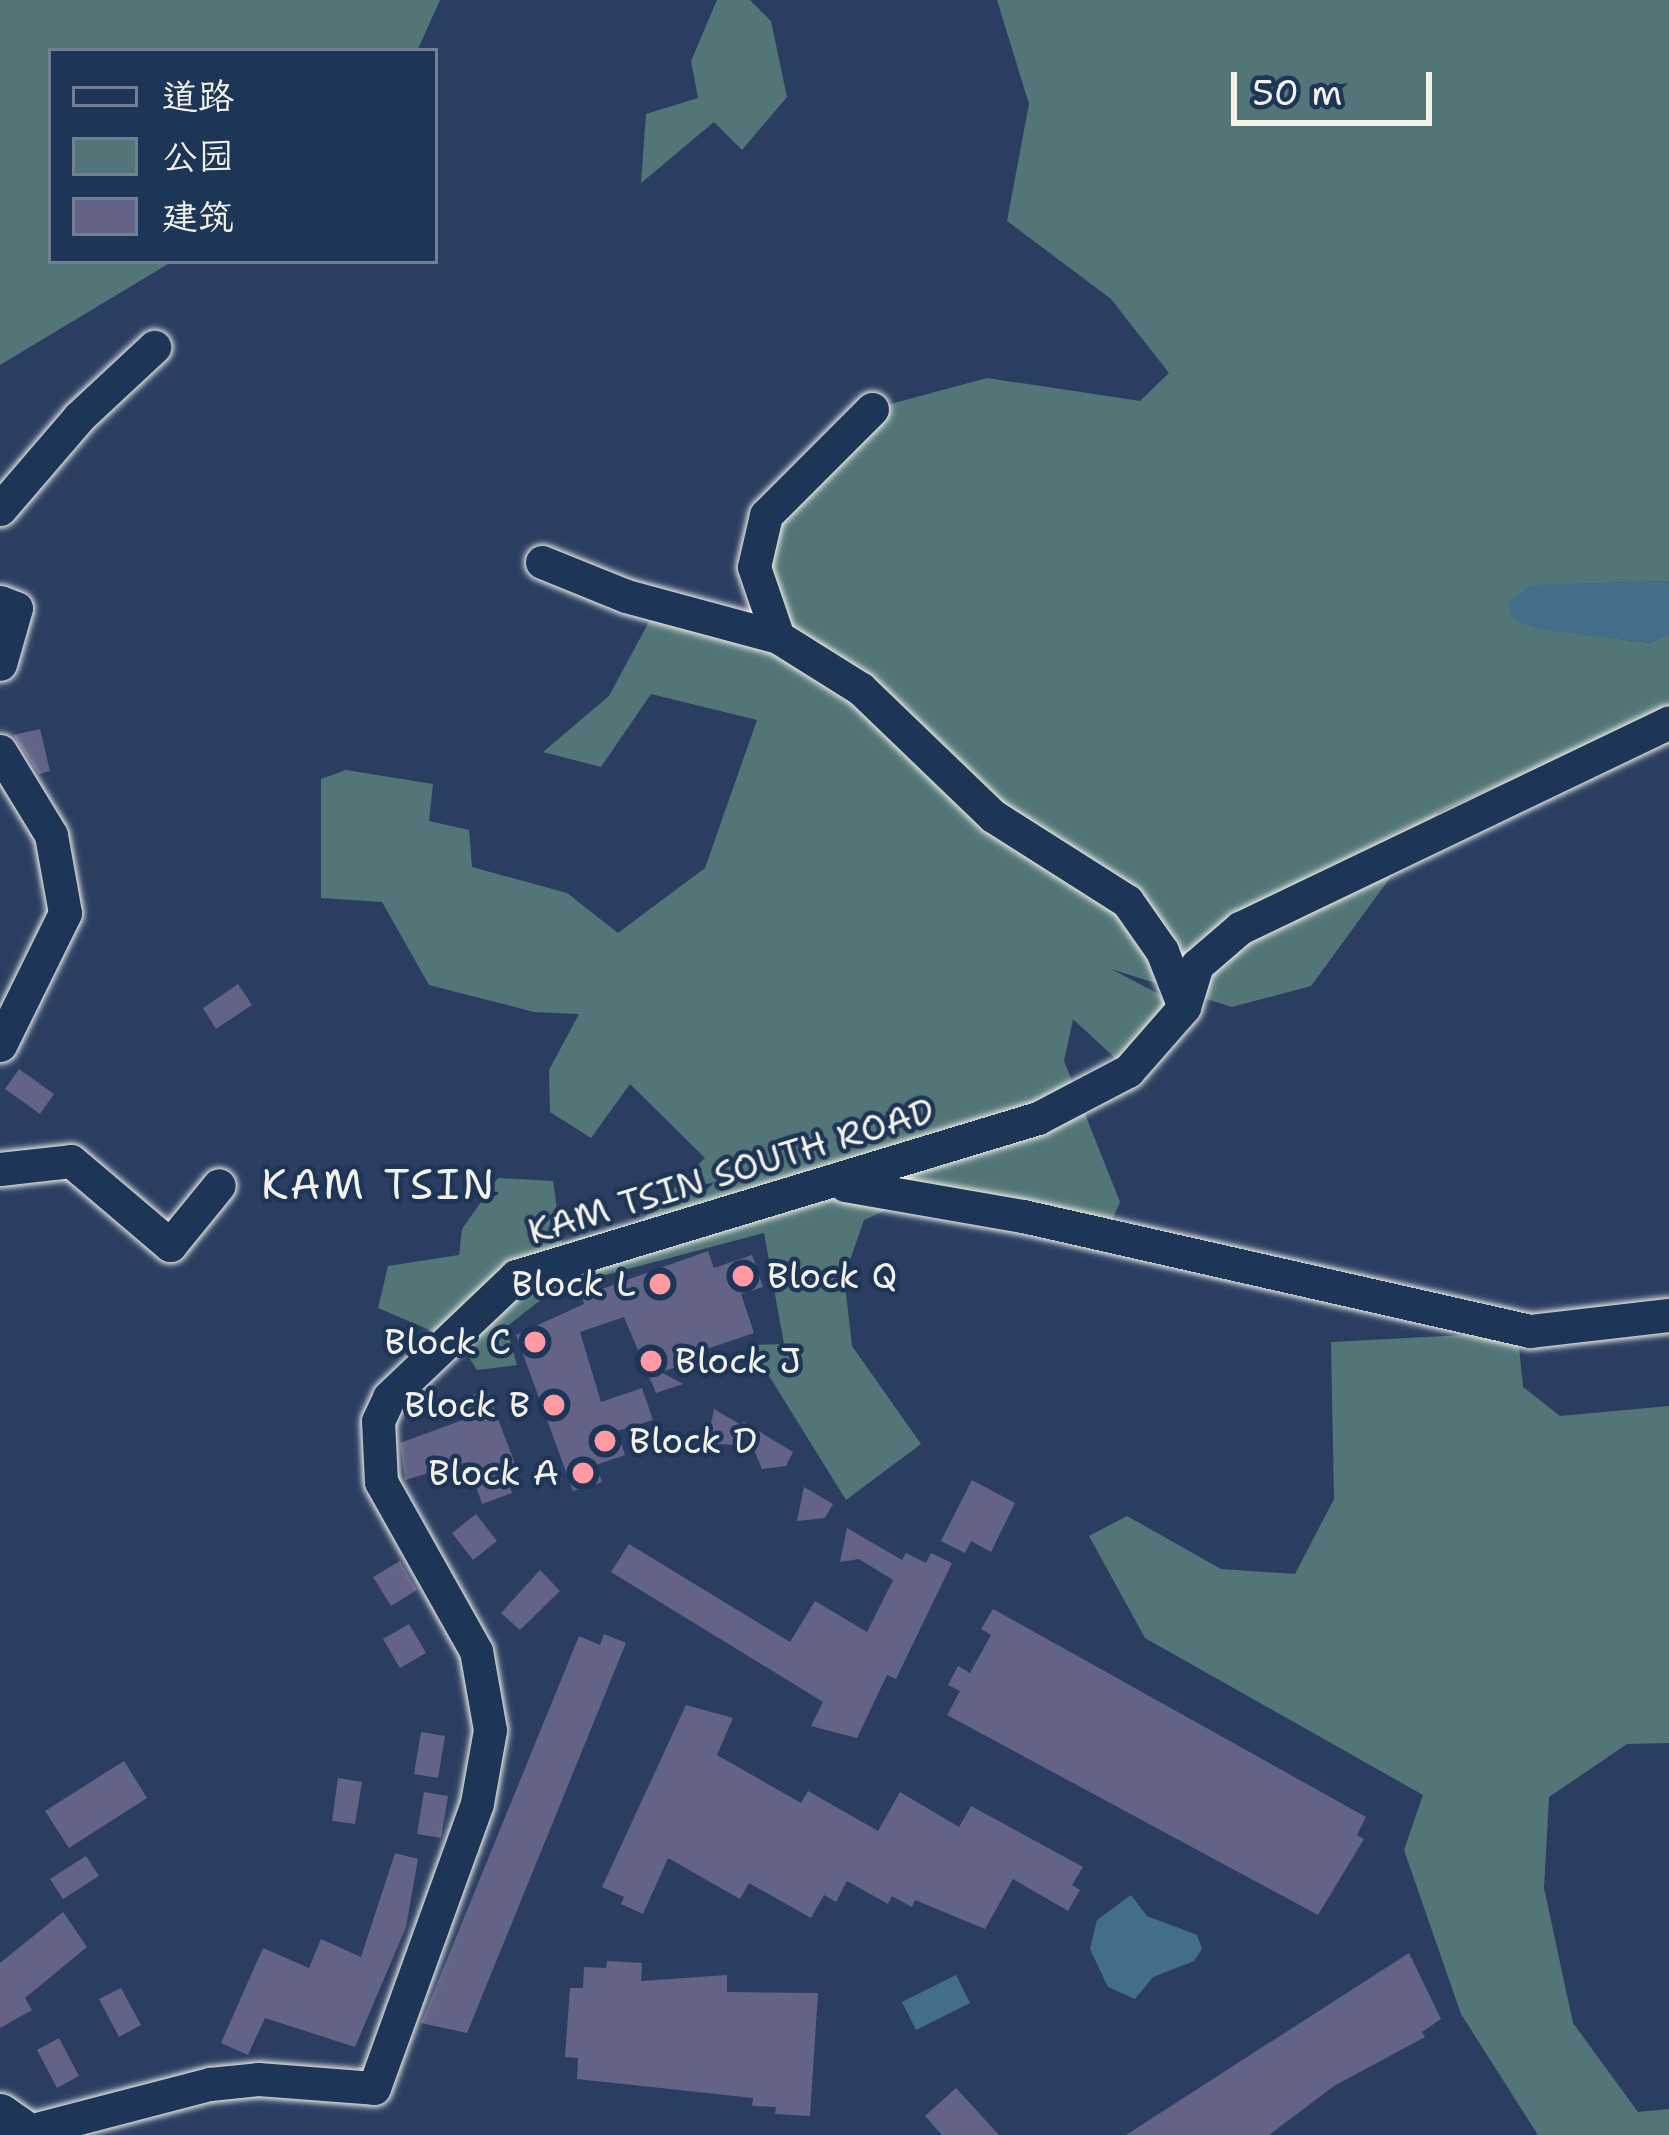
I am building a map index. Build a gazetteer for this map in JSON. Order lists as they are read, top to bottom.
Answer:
{
  "streets": {
    "street": ["KAM TSIN SOUTH ROAD"]
  },
  "districts": ["KAM TSIN"],
  "places": [
    "Block Q",
    "Block L",
    "Block C",
    "Block J",
    "Block B",
    "Block D",
    "Block A"
  ],
  "legend": ["道路", "公园", "建筑"],
  "scale_bar": "50 m"
}
